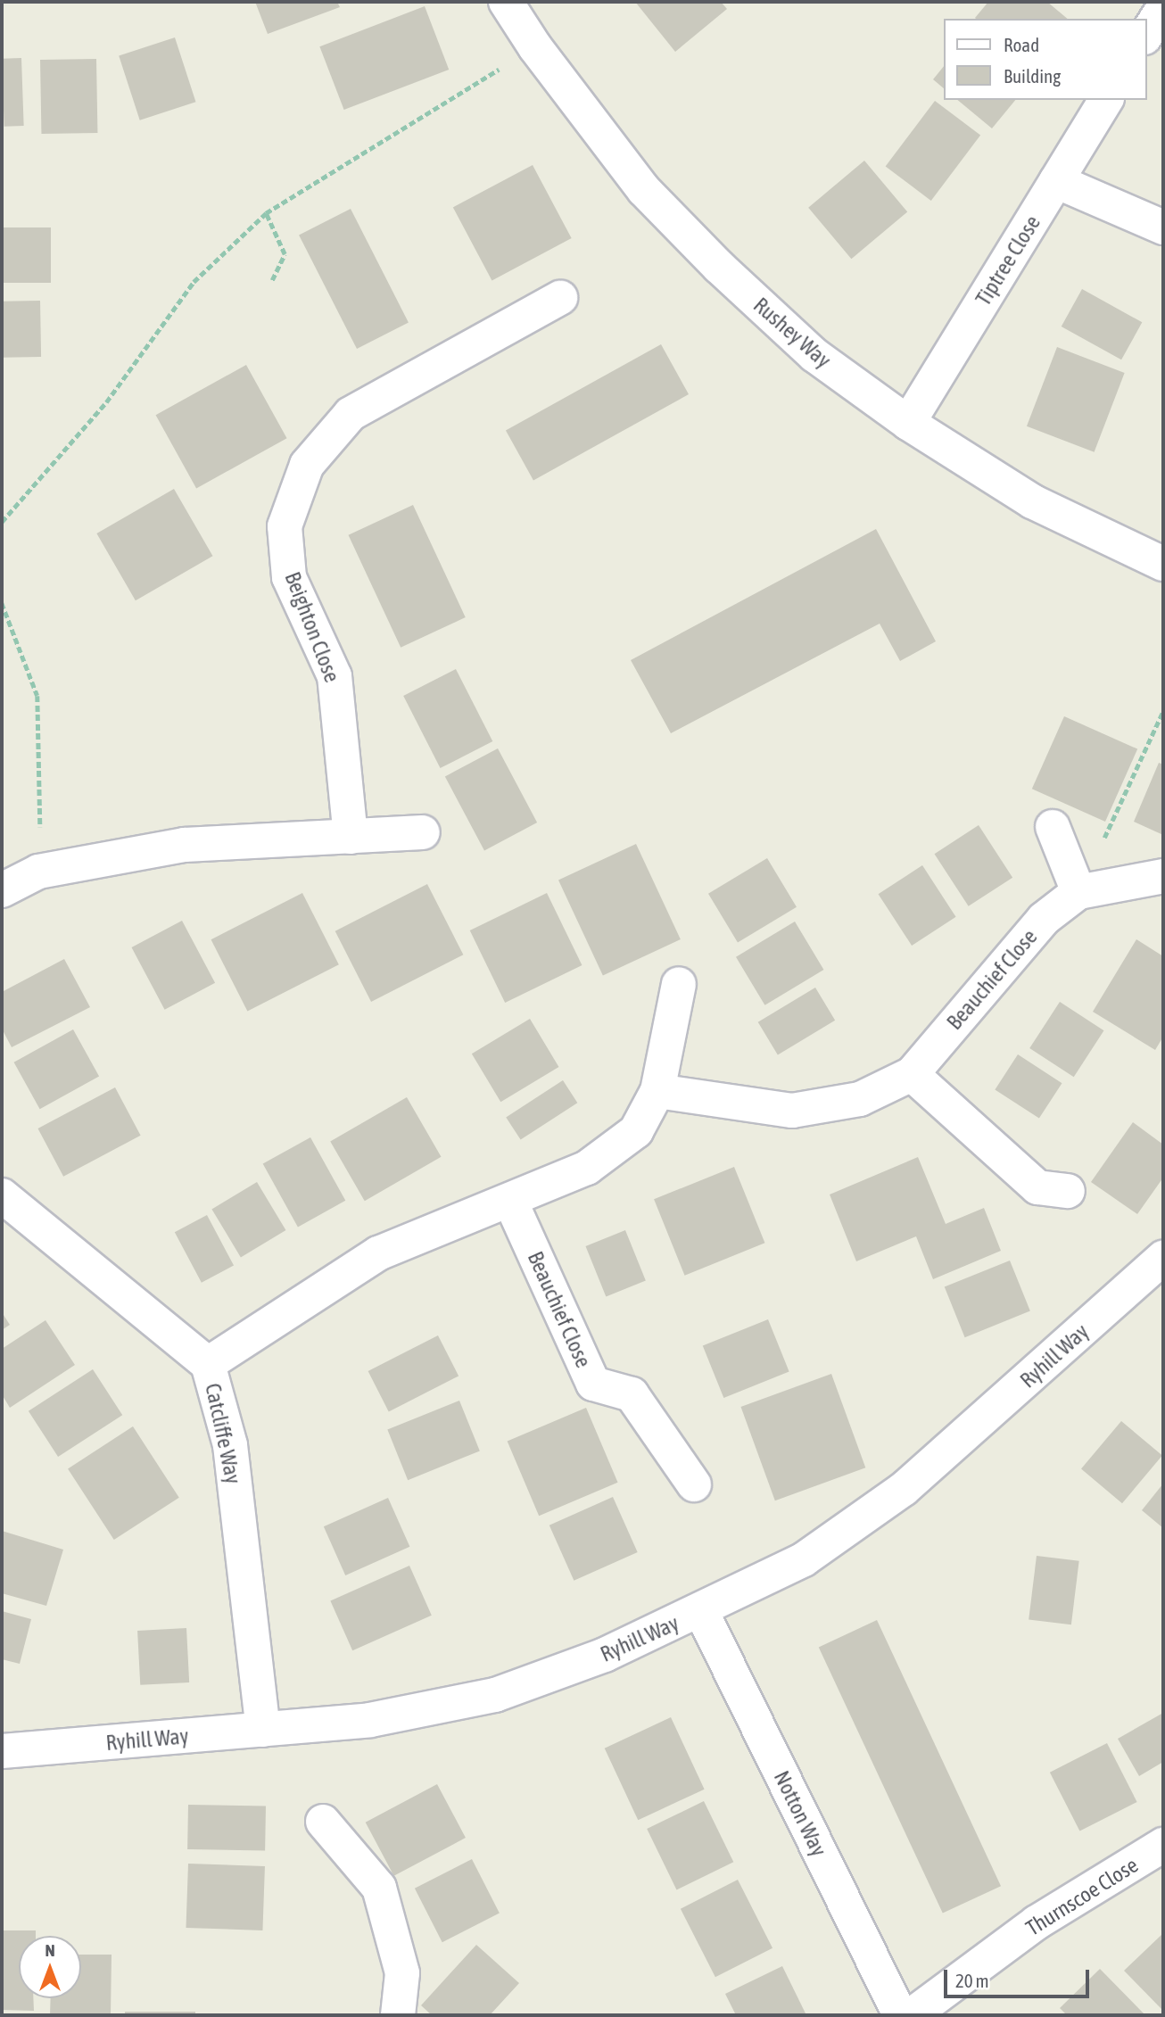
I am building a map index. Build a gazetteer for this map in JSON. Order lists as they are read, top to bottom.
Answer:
{
  "streets": {
    "street": [
      "Tiptree Close",
      "Rushey Way",
      "Beighton Close",
      "Beauchief Close",
      "Ryhill Way",
      "Catcliffe Way",
      "Notton Way",
      "Thurnscoe Close"
    ]
  },
  "crossings": [
    ["Tiptree Close", "Rushey Way"],
    ["Ryhill Way", "Catcliffe Way"],
    ["Ryhill Way", "Notton Way"]
  ],
  "legend": ["Road", "Building"],
  "scale_bar": "20 m",
  "north": "top"
}
